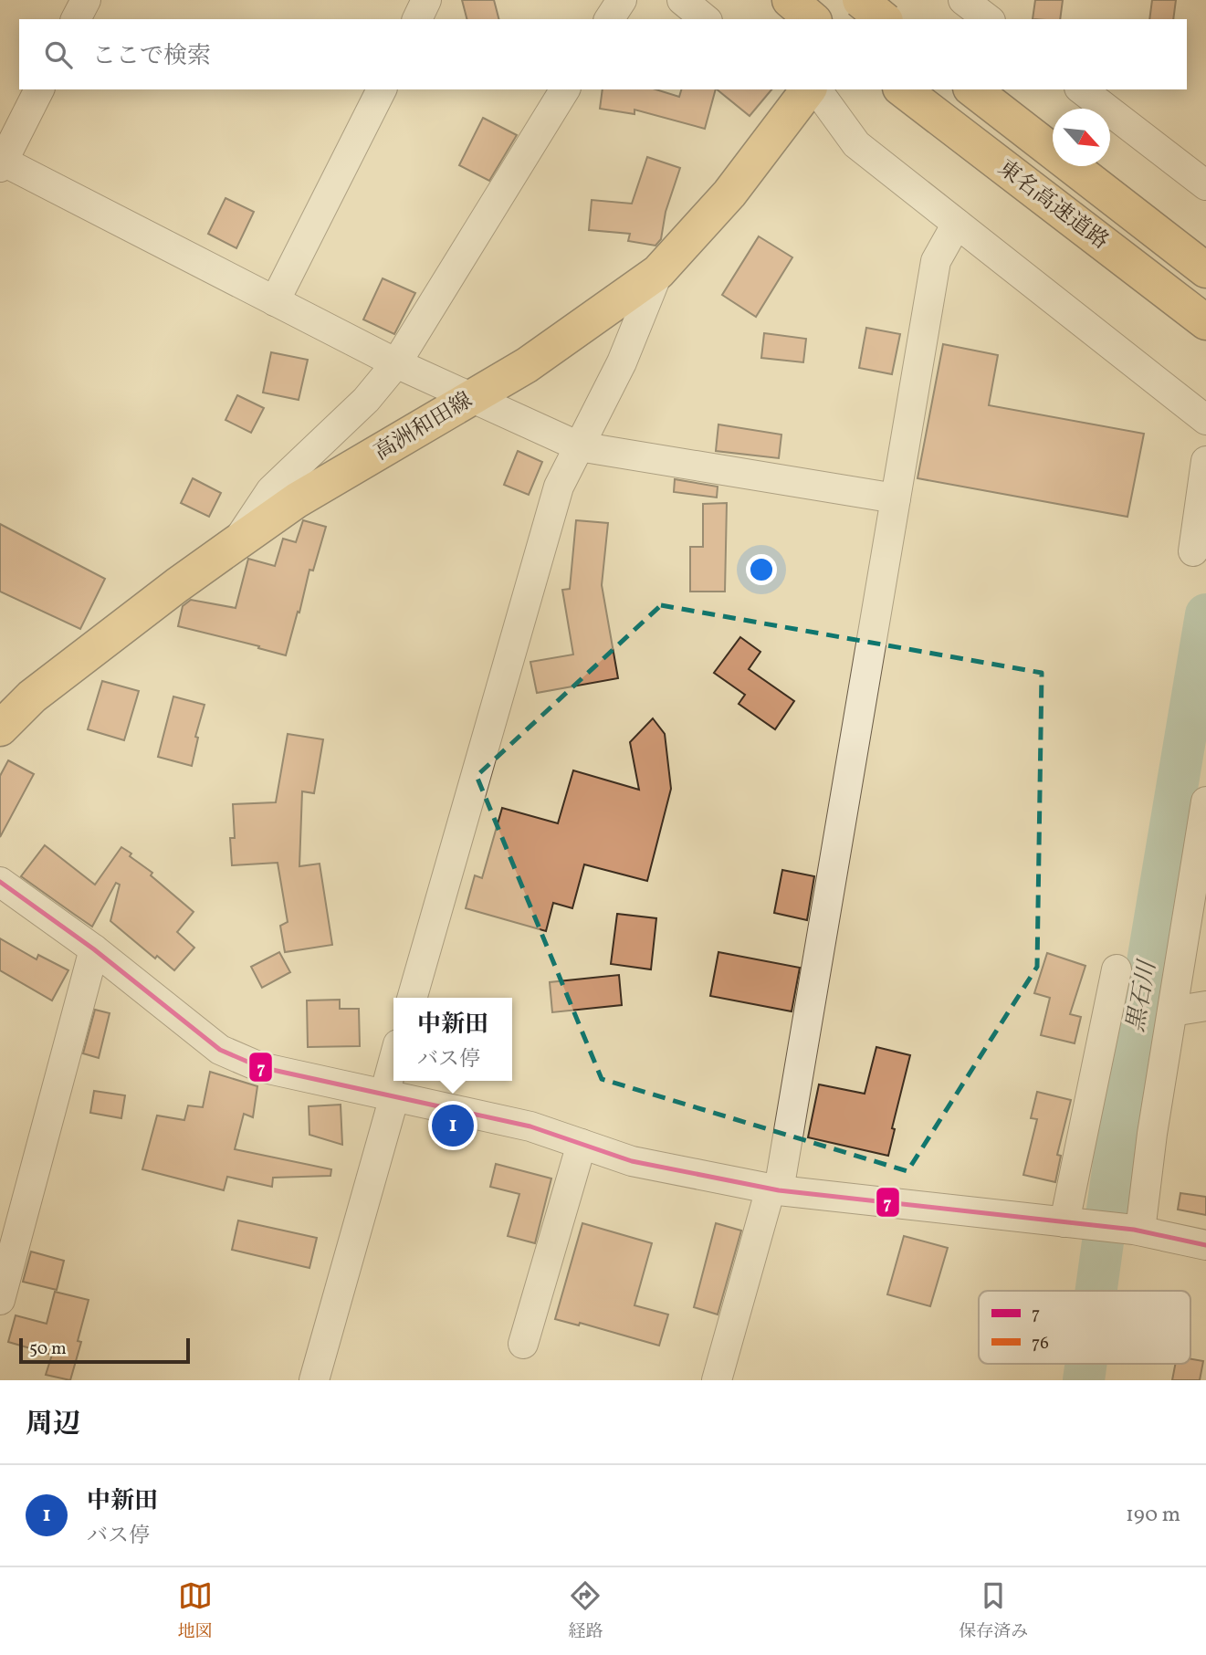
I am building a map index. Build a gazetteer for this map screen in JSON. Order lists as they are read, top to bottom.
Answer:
{
  "streets": {
    "main road": ["東名高速道路", "高洲和田線"]
  },
  "water": ["黒石川"],
  "lines": ["transit line 7"],
  "legend": ["7", "76"],
  "scale_bar": "50 m",
  "north": "bottom right",
  "page": {
    "search": "ここで検索",
    "popup": ["中新田", "バス停"],
    "pins": "1",
    "scale": "50 m",
    "heading": "周辺",
    "list": [
      {
        "mark": "1",
        "name": "中新田",
        "note": "バス停",
        "value": "190 m"
      }
    ],
    "nav": ["地図", "経路", "保存済み"]
  }
}
